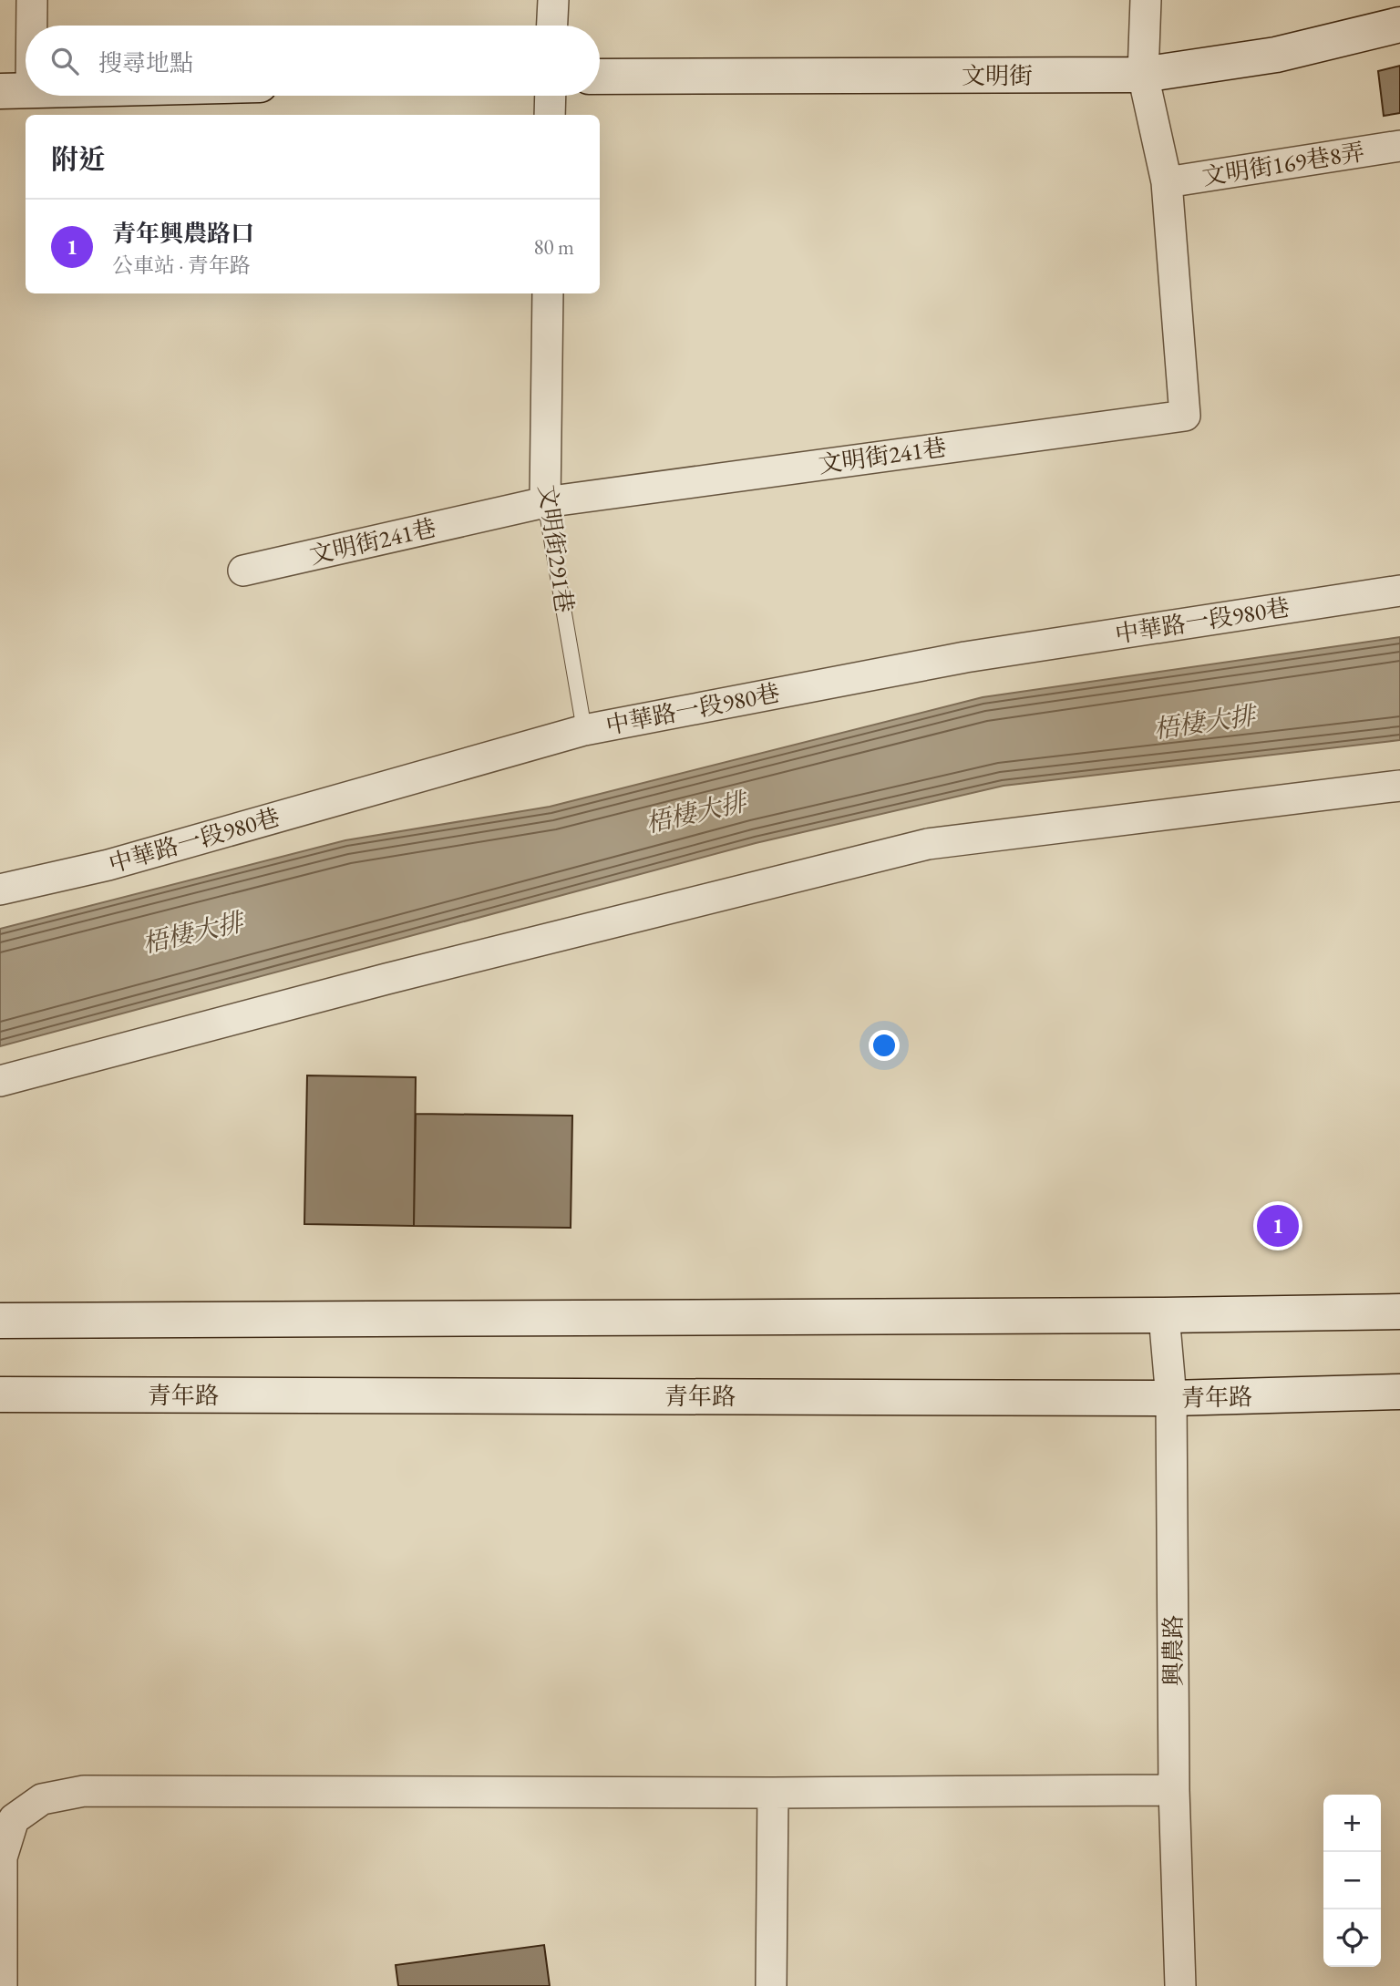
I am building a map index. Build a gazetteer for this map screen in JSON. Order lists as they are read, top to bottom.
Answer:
{
  "streets": {
    "street": [
      "文明街",
      "文明街169巷8弄",
      "文明街241巷",
      "文明街291巷",
      "中華路一段980巷",
      "青年路",
      "興農路"
    ]
  },
  "crossings": [
    ["文明街", "文明街241巷"],
    ["文明街169巷8弄", "文明街241巷"],
    ["文明街241巷", "文明街291巷"],
    ["文明街291巷", "中華路一段980巷"],
    ["青年路", "興農路"]
  ],
  "water": ["梧棲大排"],
  "page": {
    "search": "搜尋地點",
    "heading": "附近",
    "list": [
      {
        "mark": "1",
        "name": "青年興農路口",
        "note": "公車站 · 青年路",
        "value": "80 m"
      }
    ],
    "pins": "1",
    "map_buttons": ["+", "−"]
  }
}
